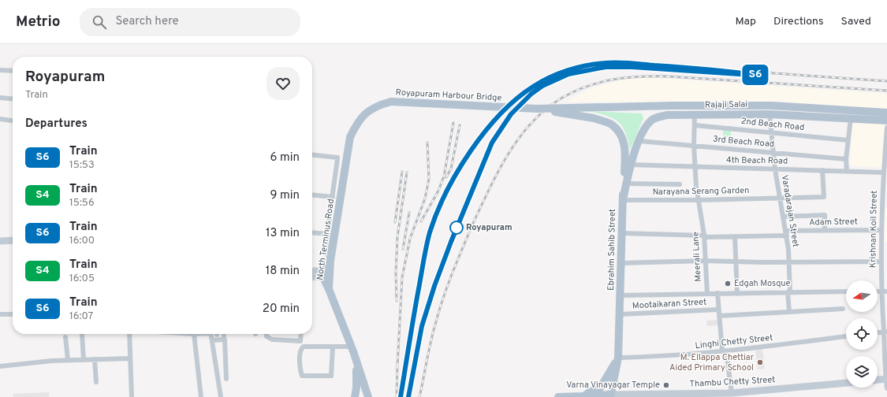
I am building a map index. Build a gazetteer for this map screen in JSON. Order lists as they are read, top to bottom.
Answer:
{
  "streets": {
    "main road": [
      "Royapuram Harbour Bridge",
      "Rajaji Salai",
      "North Terminus Road",
      "Ebrahim Sahib Street"
    ],
    "street": [
      "2nd Beach Road",
      "3rd Beach Road",
      "4th Beach Road",
      "Narayana Serang Garden",
      "Varadarajan Street",
      "Adam Street",
      "Krishnan Koil Street",
      "Meerali Lane",
      "Mootaikaran Street",
      "Linghi Chetty Street",
      "Thambu Chetty Street"
    ]
  },
  "crossings": [
    ["Royapuram Harbour Bridge", "Rajaji Salai"],
    ["Royapuram Harbour Bridge", "North Terminus Road"],
    ["Royapuram Harbour Bridge", "Ebrahim Sahib Street"],
    ["Rajaji Salai", "3rd Beach Road"],
    ["Rajaji Salai", "4th Beach Road"],
    ["Rajaji Salai", "Narayana Serang Garden"],
    ["Rajaji Salai", "Varadarajan Street"],
    ["Rajaji Salai", "Ebrahim Sahib Street"],
    ["Rajaji Salai", "Meerali Lane"],
    ["2nd Beach Road", "Varadarajan Street"],
    ["2nd Beach Road", "Meerali Lane"],
    ["3rd Beach Road", "Varadarajan Street"],
    ["3rd Beach Road", "Meerali Lane"],
    ["4th Beach Road", "Narayana Serang Garden"],
    ["4th Beach Road", "Varadarajan Street"],
    ["4th Beach Road", "Krishnan Koil Street"],
    ["4th Beach Road", "Meerali Lane"],
    ["Narayana Serang Garden", "Varadarajan Street"],
    ["Narayana Serang Garden", "Ebrahim Sahib Street"],
    ["Narayana Serang Garden", "Meerali Lane"],
    ["Varadarajan Street", "Adam Street"],
    ["Adam Street", "Krishnan Koil Street"],
    ["Adam Street", "Ebrahim Sahib Street"],
    ["Adam Street", "Meerali Lane"],
    ["Ebrahim Sahib Street", "Mootaikaran Street"],
    ["Ebrahim Sahib Street", "Linghi Chetty Street"],
    ["Ebrahim Sahib Street", "Thambu Chetty Street"]
  ],
  "places": [
    "Royapuram",
    "Edgah Mosque",
    "M. Ellappa Chettiar Aided Primary School",
    "Varna Vinayagar Temple"
  ],
  "north": "left",
  "page": {
    "header": "Metrio",
    "search": "Search here",
    "nav": ["Map", "Directions", "Saved"],
    "on_map": "S6",
    "heading": [
      ["Royapuram", "Train"],
      "Departures"
    ],
    "list": [
      {
        "mark": "S6",
        "name": "Train",
        "note": "15:53",
        "value": "6 min"
      },
      {
        "mark": "S4",
        "name": "Train",
        "note": "15:56",
        "value": "9 min"
      },
      {
        "mark": "S6",
        "name": "Train",
        "note": "16:00",
        "value": "13 min"
      },
      {
        "mark": "S4",
        "name": "Train",
        "note": "16:05",
        "value": "18 min"
      },
      {
        "mark": "S6",
        "name": "Train",
        "note": "16:07",
        "value": "20 min"
      }
    ]
  }
}
